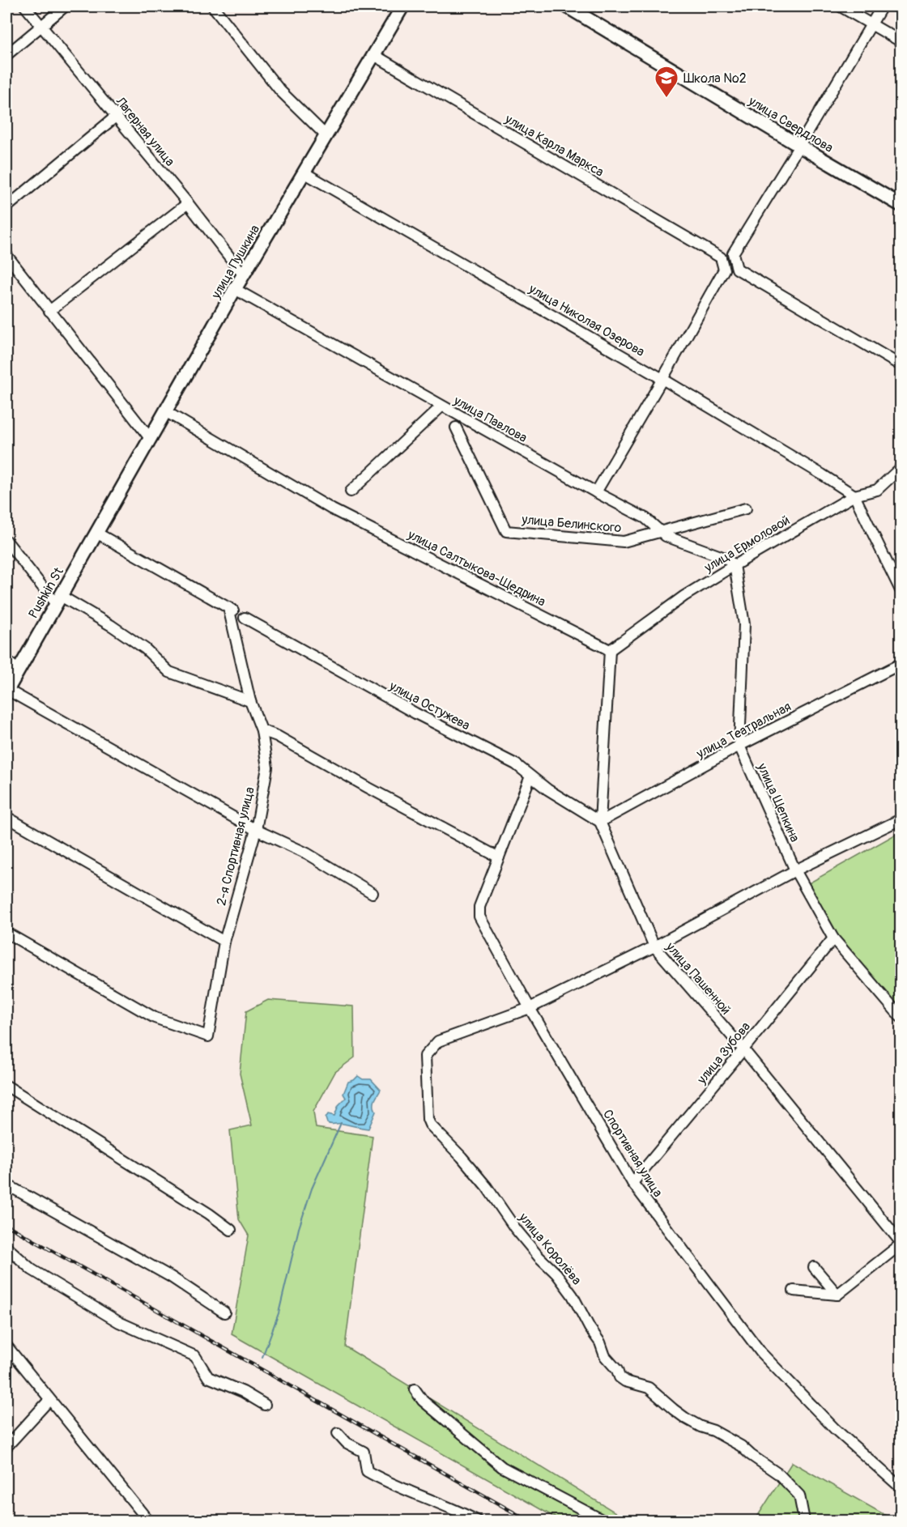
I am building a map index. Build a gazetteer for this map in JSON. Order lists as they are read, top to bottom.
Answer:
{
  "streets": {
    "main road": ["улица Свердлова", "улица Пушкина", "Pushkin St"],
    "street": [
      "Лагерная улица",
      "улица Карла Маркса",
      "улица Николая Озерова",
      "улица Павлова",
      "улица Белинского",
      "улица Ермоловой",
      "улица Салтыкова-Щедрина",
      "улица Остужева",
      "улица Театральная",
      "улица Щепкина",
      "2-я Спортивная улица",
      "улица Пашенной",
      "улица Зубова",
      "Спортивная улица",
      "улица Королёва"
    ]
  },
  "crossings": [
    ["Лагерная улица", "улица Пушкина"],
    ["улица Карла Маркса", "улица Пушкина"],
    ["улица Карла Маркса", "улица Николая Озерова"],
    ["улица Пушкина", "улица Николая Озерова"],
    ["улица Пушкина", "улица Павлова"],
    ["улица Пушкина", "улица Салтыкова-Щедрина"],
    ["улица Пушкина", "Pushkin St"],
    ["улица Пушкина", "2-я Спортивная улица"],
    ["улица Николая Озерова", "улица Ермоловой"],
    ["улица Павлова", "улица Белинского"],
    ["улица Павлова", "улица Ермоловой"],
    ["улица Павлова", "улица Щепкина"],
    ["улица Ермоловой", "улица Салтыкова-Щедрина"],
    ["улица Ермоловой", "улица Щепкина"],
    ["улица Ермоловой", "улица Пашенной"],
    ["улица Салтыкова-Щедрина", "улица Пашенной"],
    ["Pushkin St", "2-я Спортивная улица"],
    ["улица Остужева", "улица Театральная"],
    ["улица Остужева", "улица Пашенной"],
    ["улица Остужева", "Спортивная улица"],
    ["улица Театральная", "улица Щепкина"],
    ["улица Театральная", "улица Пашенной"],
    ["улица Щепкина", "улица Зубова"],
    ["улица Щепкина", "улица Королёва"],
    ["улица Пашенной", "улица Зубова"],
    ["улица Пашенной", "улица Королёва"],
    ["улица Зубова", "Спортивная улица"],
    ["Спортивная улица", "улица Королёва"]
  ],
  "places": {
    "school or university": ["Школа №2"]
  }
}
